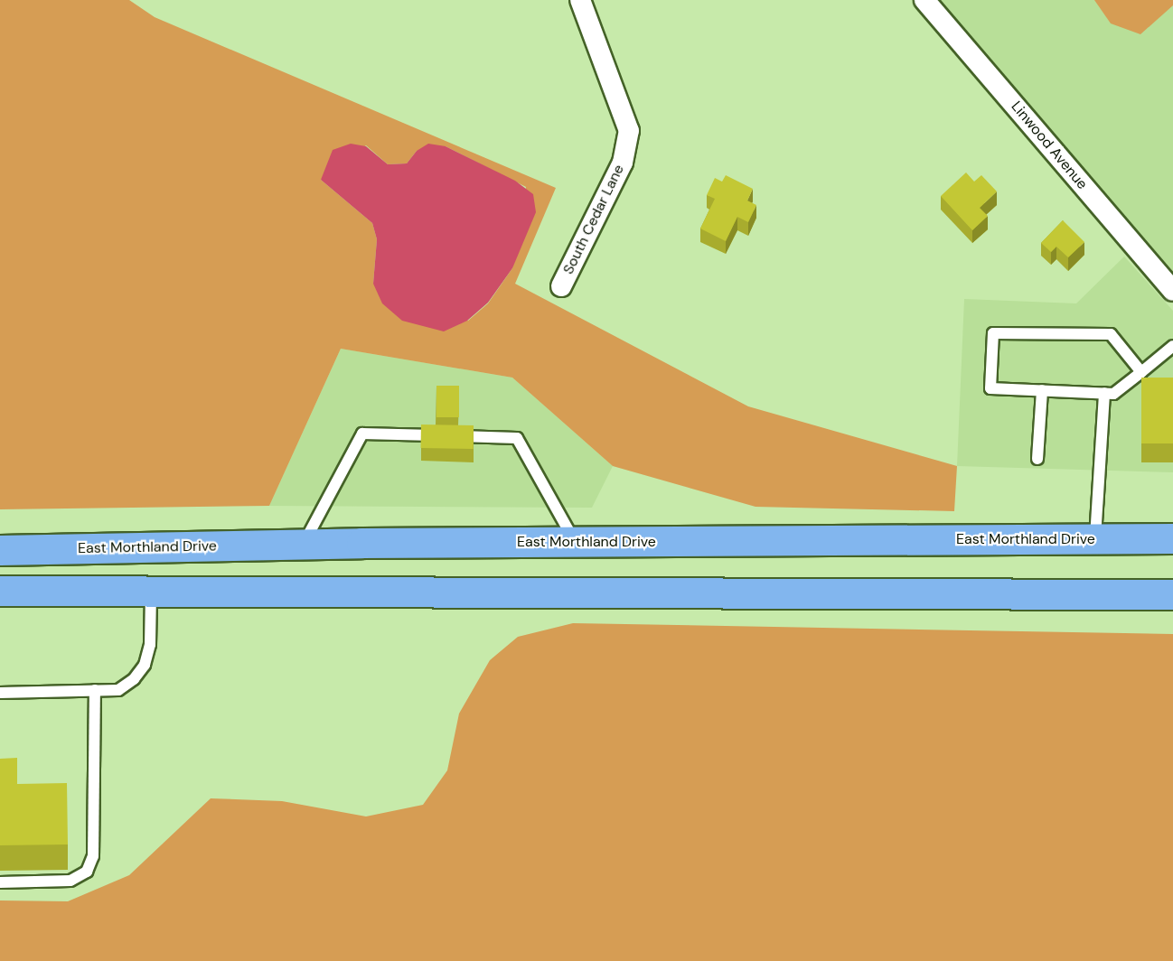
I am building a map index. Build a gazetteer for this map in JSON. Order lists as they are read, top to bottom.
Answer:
{
  "streets": {
    "highway": ["East Morthland Drive"],
    "street": ["Linwood Avenue", "South Cedar Lane"]
  }
}
